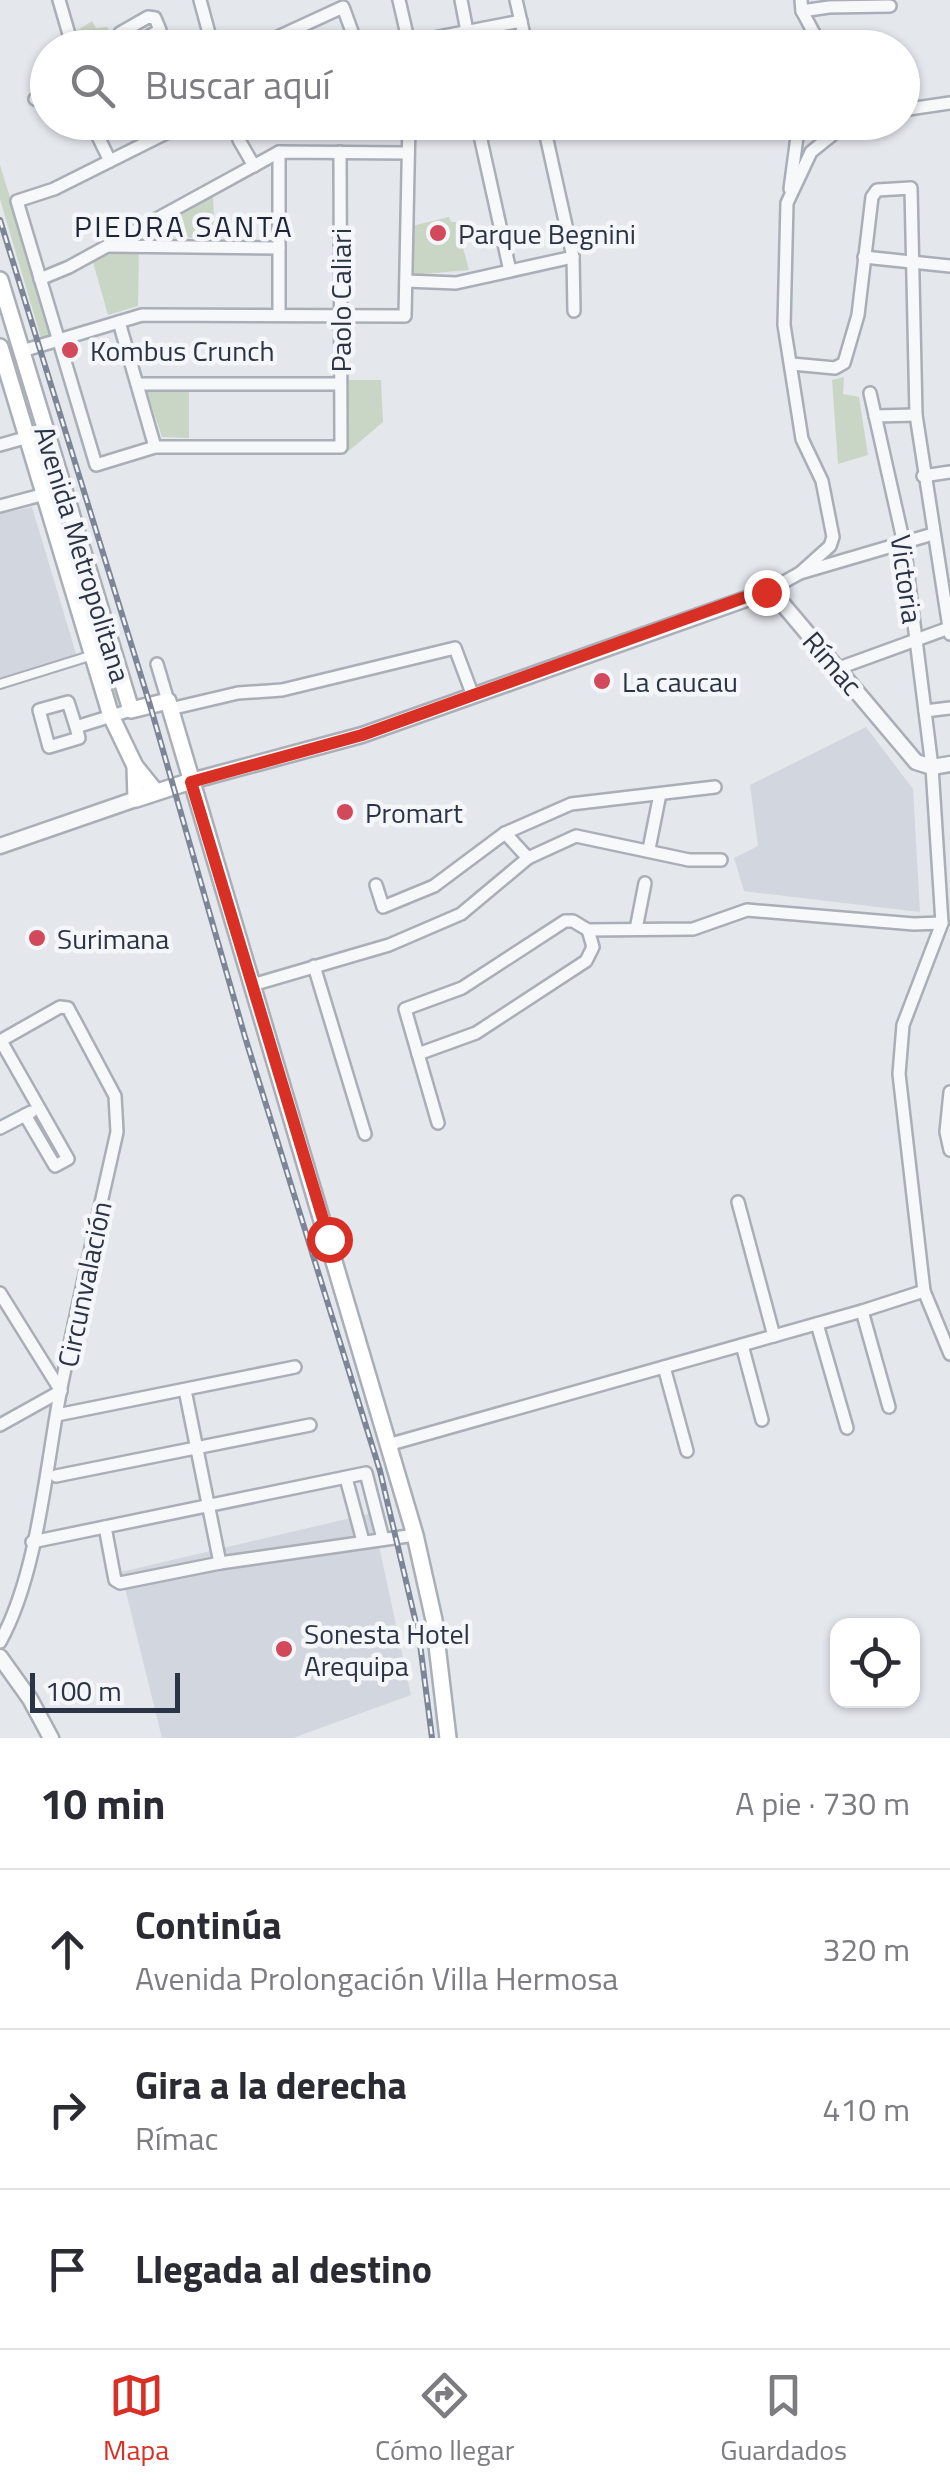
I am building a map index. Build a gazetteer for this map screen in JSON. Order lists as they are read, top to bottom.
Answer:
{
  "streets": {
    "main road": ["Avenida Metropolitana"],
    "street": [
      "Paolo Caliari",
      "Victoria",
      "Rímac",
      "Circunvalación"
    ]
  },
  "crossings": [
    ["Victoria", "Rímac"]
  ],
  "districts": ["PIEDRA SANTA"],
  "places": [
    "Parque Begnini",
    "Kombus Crunch",
    "La caucau",
    "Promart",
    "Surimana",
    "Sonesta Hotel Arequipa"
  ],
  "scale_bar": "100 m",
  "page": {
    "search": "Buscar aquí",
    "scale": "100 m",
    "heading": ["10 min", "A pie · 730 m"],
    "list": [
      ["Continúa", "Avenida Prolongación Villa Hermosa", "320 m"],
      ["Gira a la derecha", "Rímac", "410 m"],
      "Llegada al destino"
    ],
    "nav": ["Mapa", "Cómo llegar", "Guardados"]
  }
}
